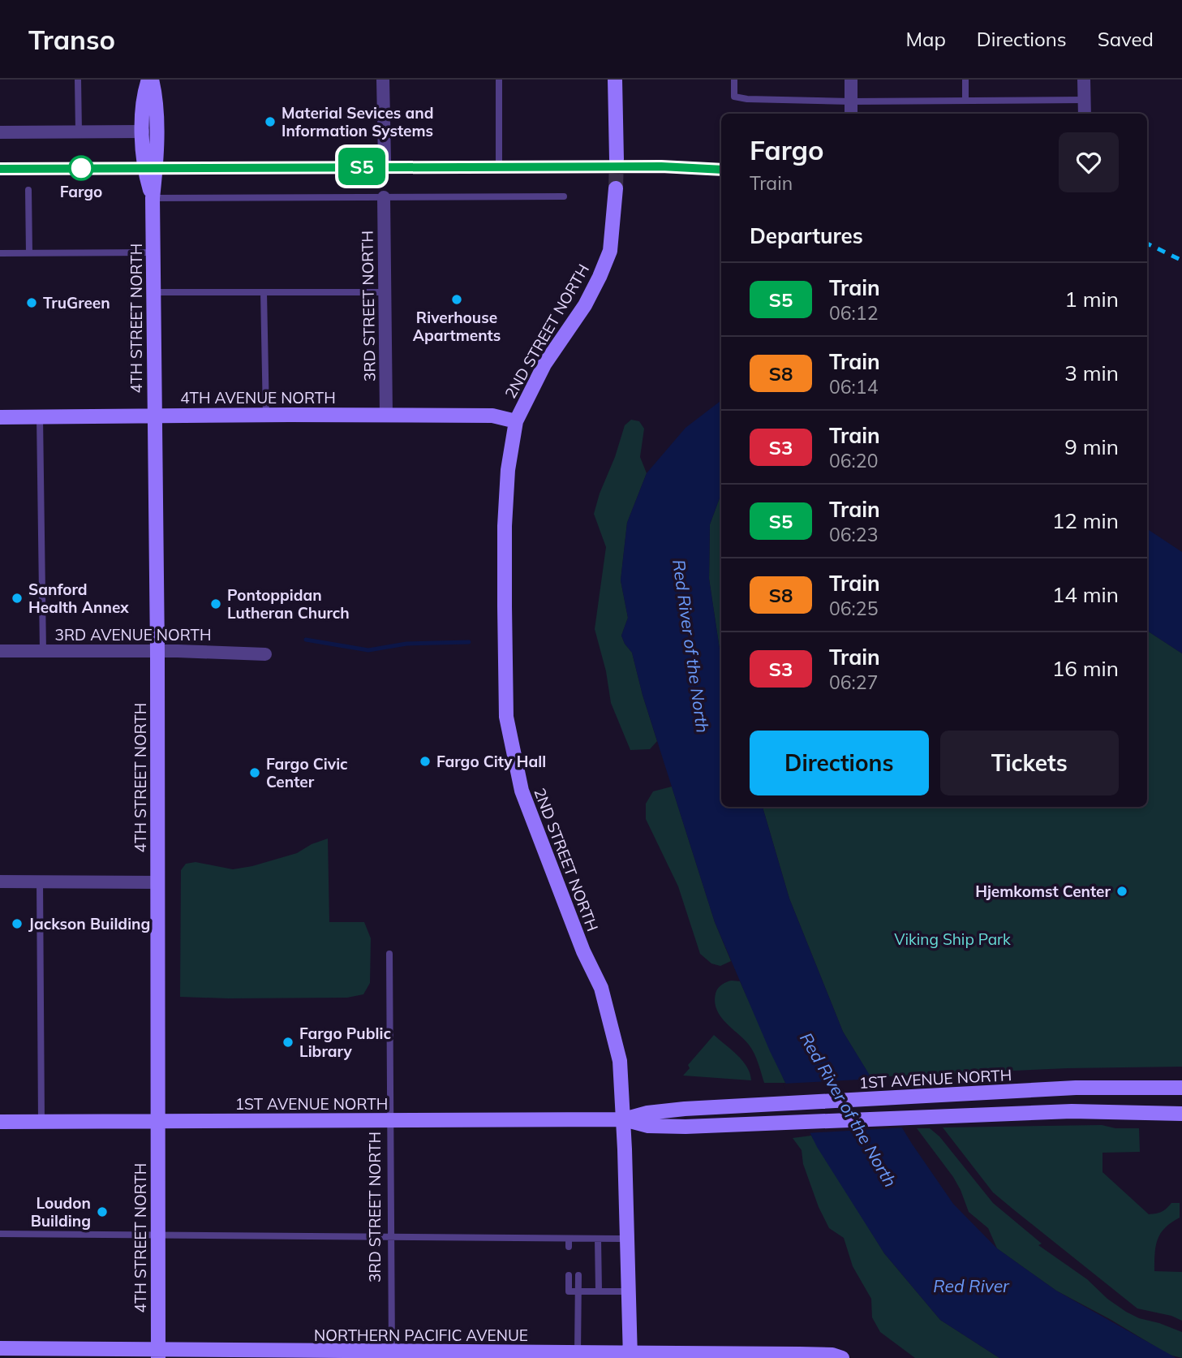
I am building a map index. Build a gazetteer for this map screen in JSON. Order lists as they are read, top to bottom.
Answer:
{
  "streets": {
    "street": [
      "3RD STREET NORTH",
      "4TH STREET NORTH",
      "2ND STREET NORTH",
      "4TH AVENUE NORTH",
      "3RD AVENUE NORTH",
      "1ST AVENUE NORTH",
      "NORTHERN PACIFIC AVENUE"
    ]
  },
  "crossings": [
    ["3RD STREET NORTH", "4TH AVENUE NORTH"],
    ["3RD STREET NORTH", "1ST AVENUE NORTH"],
    ["3RD STREET NORTH", "NORTHERN PACIFIC AVENUE"],
    ["4TH STREET NORTH", "4TH AVENUE NORTH"],
    ["4TH STREET NORTH", "3RD AVENUE NORTH"],
    ["4TH STREET NORTH", "1ST AVENUE NORTH"],
    ["4TH STREET NORTH", "NORTHERN PACIFIC AVENUE"],
    ["2ND STREET NORTH", "4TH AVENUE NORTH"],
    ["2ND STREET NORTH", "1ST AVENUE NORTH"],
    ["2ND STREET NORTH", "NORTHERN PACIFIC AVENUE"]
  ],
  "water": ["Red River of the North", "Red River"],
  "parks": ["Viking Ship Park"],
  "places": [
    "Material Sevices and Information Systems",
    "Fargo",
    "Riverhouse Apartments",
    "TruGreen",
    "Sanford Health Annex",
    "Pontoppidan Lutheran Church",
    "Fargo City Hall",
    "Fargo Civic Center",
    "Hjemkomst Center",
    "Jackson Building",
    "Fargo Public Library",
    "Loudon Building"
  ],
  "page": {
    "header": "Transo",
    "nav": ["Map", "Directions", "Saved"],
    "on_map": "S5",
    "heading": [
      ["Fargo", "Train"],
      "Departures"
    ],
    "list": [
      {
        "mark": "S5",
        "name": "Train",
        "note": "06:12",
        "value": "1 min"
      },
      {
        "mark": "S8",
        "name": "Train",
        "note": "06:14",
        "value": "3 min"
      },
      {
        "mark": "S3",
        "name": "Train",
        "note": "06:20",
        "value": "9 min"
      },
      {
        "mark": "S5",
        "name": "Train",
        "note": "06:23",
        "value": "12 min"
      },
      {
        "mark": "S8",
        "name": "Train",
        "note": "06:25",
        "value": "14 min"
      },
      {
        "mark": "S3",
        "name": "Train",
        "note": "06:27",
        "value": "16 min"
      }
    ],
    "buttons": ["Directions", "Tickets"]
  }
}
